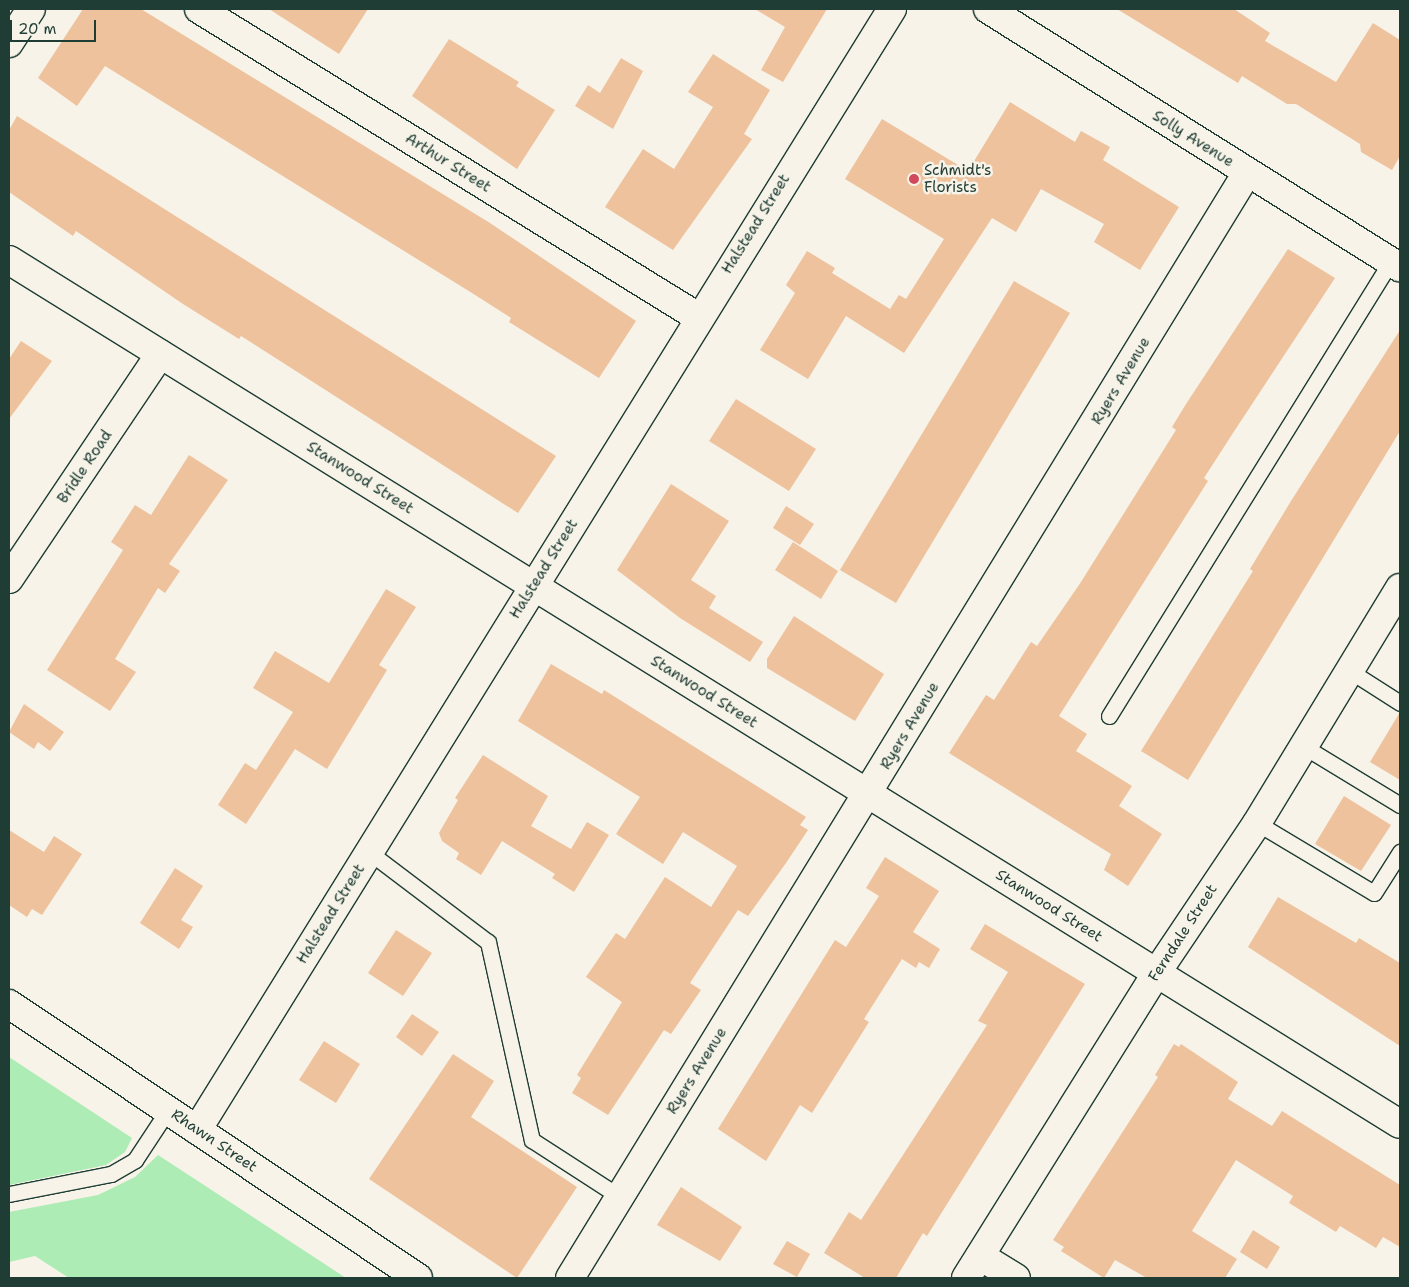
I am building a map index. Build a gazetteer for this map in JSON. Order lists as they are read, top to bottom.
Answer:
{
  "streets": {
    "street": [
      "Solly Avenue",
      "Arthur Street",
      "Halstead Street",
      "Ryers Avenue",
      "Bridle Road",
      "Stanwood Street",
      "Ferndale Street",
      "Rhawn Street"
    ]
  },
  "crossings": [
    ["Solly Avenue", "Ryers Avenue"],
    ["Arthur Street", "Halstead Street"],
    ["Halstead Street", "Stanwood Street"],
    ["Halstead Street", "Rhawn Street"],
    ["Ryers Avenue", "Stanwood Street"],
    ["Bridle Road", "Stanwood Street"],
    ["Stanwood Street", "Ferndale Street"]
  ],
  "places": ["Schmidt's Florists"],
  "scale_bar": "20 m"
}
